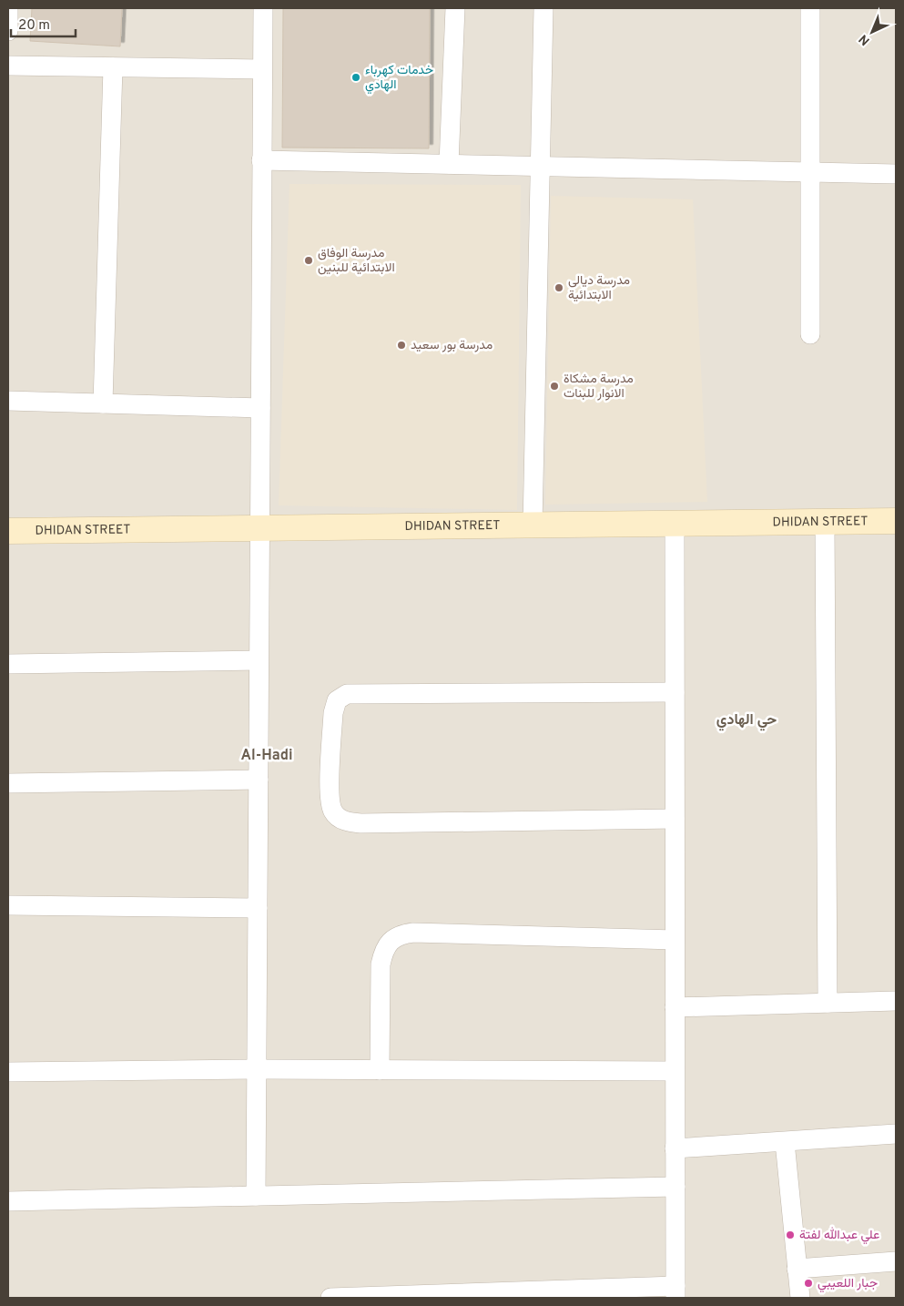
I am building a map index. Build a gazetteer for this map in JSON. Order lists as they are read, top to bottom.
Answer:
{
  "streets": {
    "street": ["DHIDAN STREET"]
  },
  "districts": ["حي الهادي", "Al-Hadi"],
  "places": [
    "خدمات كهرباء الهادي",
    "مدرسة الوفاق الابتدائية للبنين",
    "مدرسة ديالى الابتدائية",
    "مدرسة بور سعيد",
    "مدرسة مشكاة الانوار للبنات",
    "علي عبدالله لفتة",
    "جبار اللعيبي"
  ],
  "scale_bar": "20 m",
  "north": "bottom left"
}
